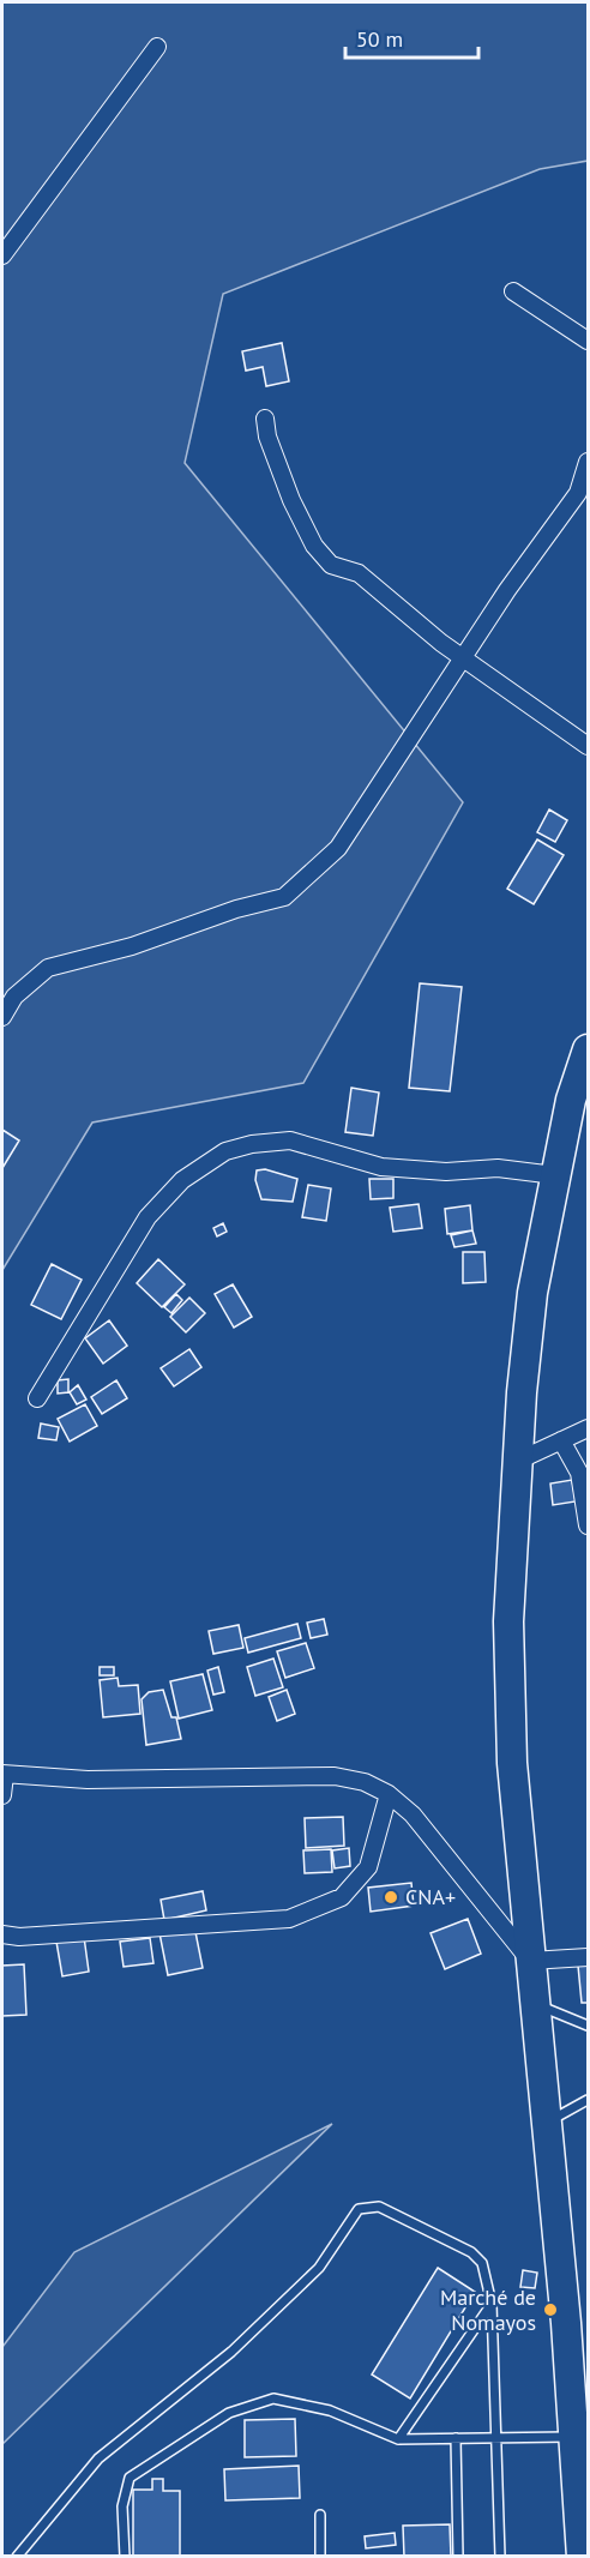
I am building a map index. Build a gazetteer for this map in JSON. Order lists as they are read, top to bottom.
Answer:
{
  "places": ["CNA+", "Marché de Nomayos"],
  "scale_bar": "50 m"
}
